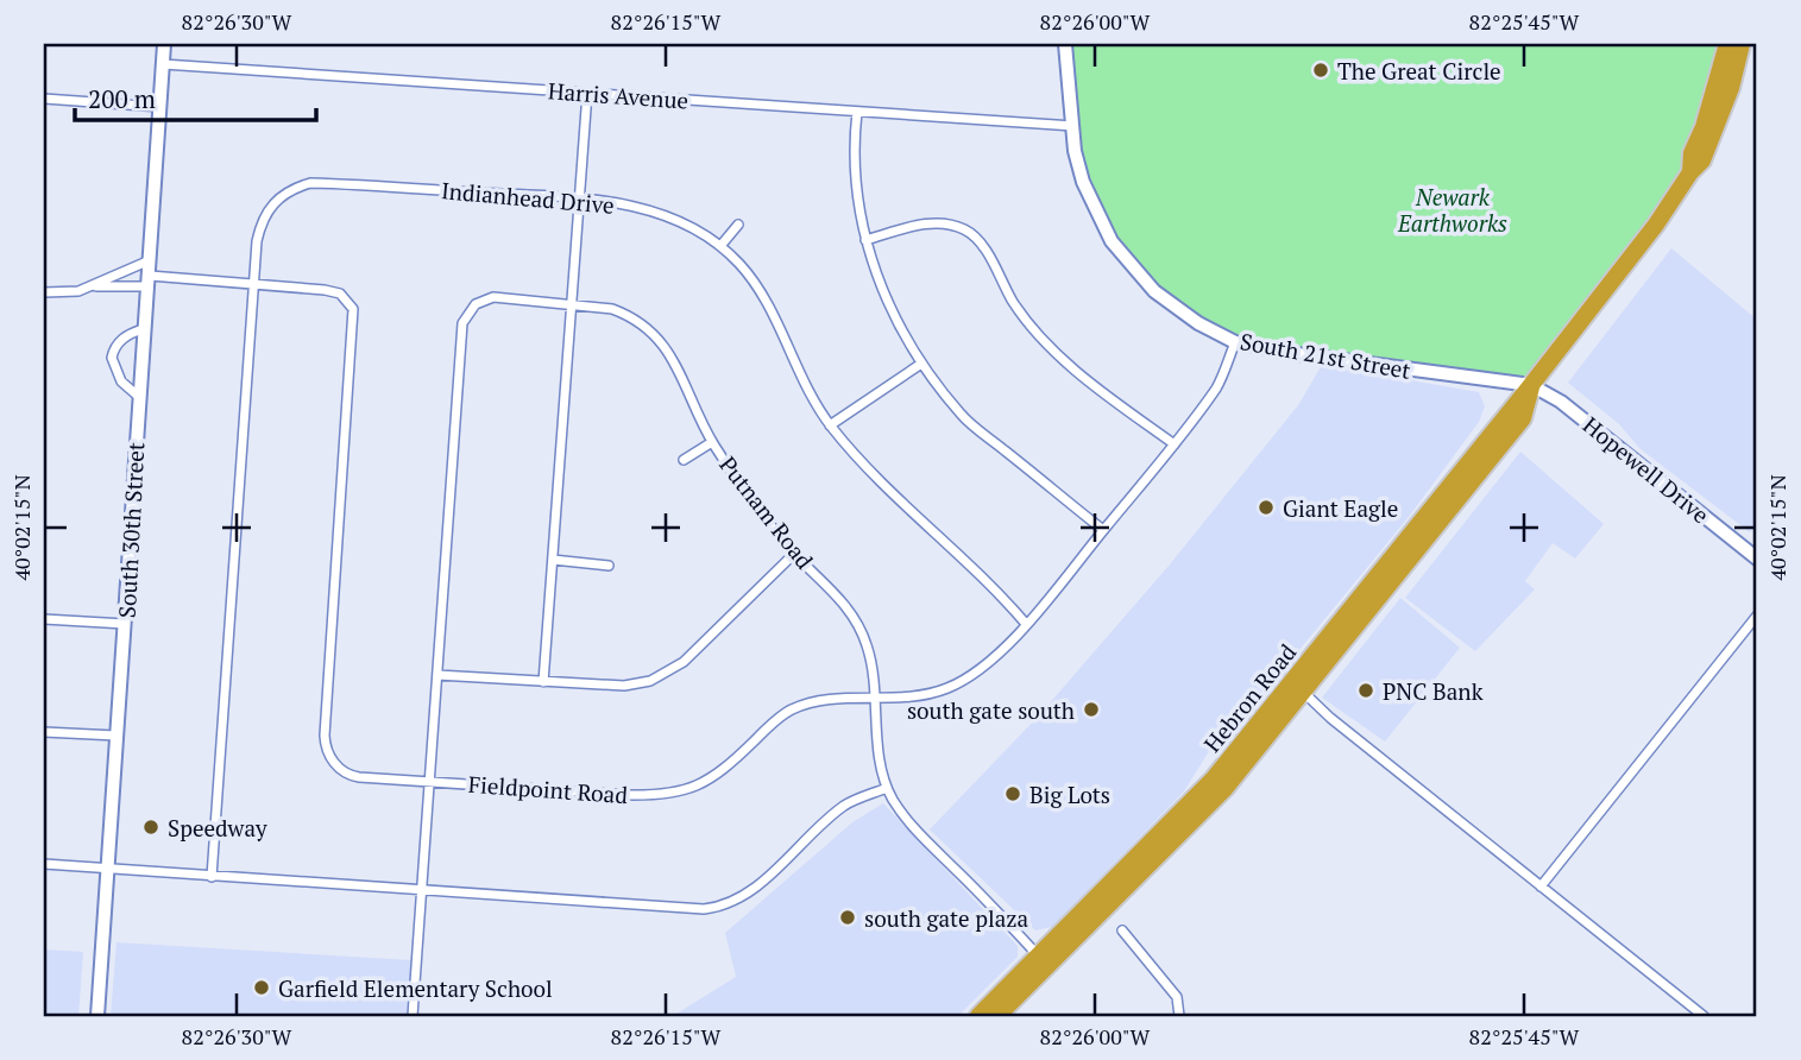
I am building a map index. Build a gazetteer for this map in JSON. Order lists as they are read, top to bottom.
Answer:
{
  "streets": {
    "highway": ["Hebron Road"],
    "street": [
      "Harris Avenue",
      "Indianhead Drive",
      "South 21st Street",
      "Hopewell Drive",
      "Putnam Road",
      "South 30th Street",
      "Fieldpoint Road"
    ]
  },
  "crossings": [
    ["Harris Avenue", "South 21st Street"],
    ["Harris Avenue", "South 30th Street"],
    ["Indianhead Drive", "Fieldpoint Road"],
    ["South 21st Street", "Hopewell Drive"],
    ["South 21st Street", "Hebron Road"],
    ["South 21st Street", "Fieldpoint Road"],
    ["Hopewell Drive", "Hebron Road"],
    ["Putnam Road", "Hebron Road"],
    ["Putnam Road", "Fieldpoint Road"],
    ["South 30th Street", "Fieldpoint Road"]
  ],
  "parks": ["Newark Earthworks"],
  "places": [
    "The Great Circle",
    "Giant Eagle",
    "PNC Bank",
    "south gate south",
    "Big Lots",
    "Speedway",
    "south gate plaza",
    "Garfield Elementary School"
  ],
  "scale_bar": "200 m",
  "coordinates": [
    "82°26'30\"W",
    "82°26'15\"W",
    "82°26'00\"W",
    "82°25'45\"W",
    "40°02'15\"N"
  ]
}
